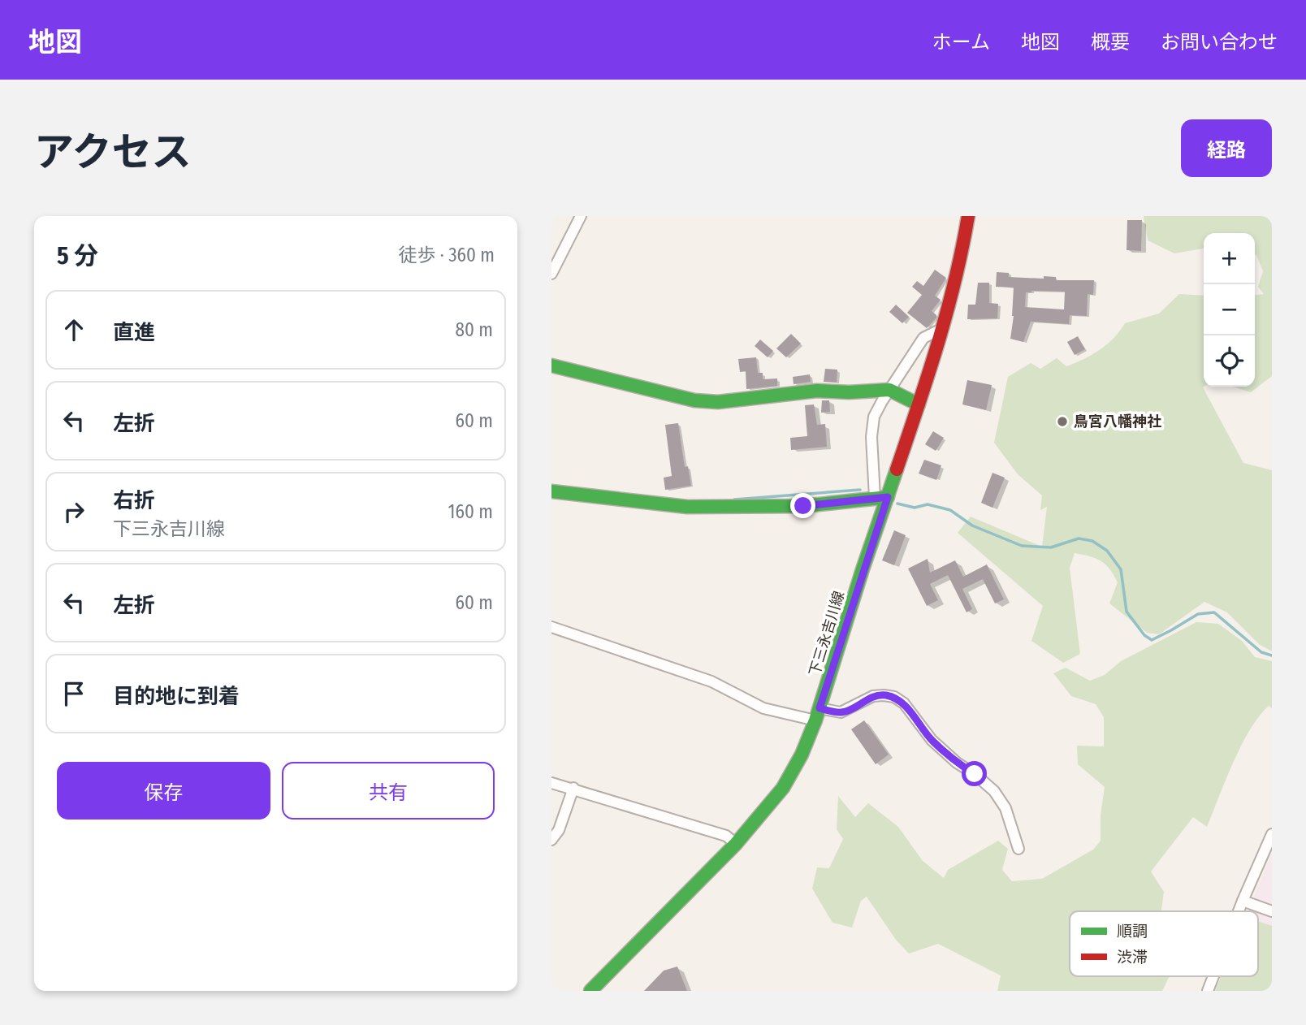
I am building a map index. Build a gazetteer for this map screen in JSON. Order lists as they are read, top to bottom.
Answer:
{
  "streets": {
    "main road": ["下三永吉川線"]
  },
  "places": ["鳥宮八幡神社"],
  "legend": ["順調", "渋滞"],
  "page": {
    "header": "地図",
    "nav": [
      "ホーム",
      "地図",
      "概要",
      "お問い合わせ"
    ],
    "title": "アクセス",
    "buttons": [
      "経路",
      ["保存", "共有"]
    ],
    "heading": ["5 分", "徒歩 · 360 m"],
    "map_buttons": ["+", "−"],
    "list": [
      ["直進", "80 m"],
      ["左折", "60 m"],
      ["右折", "下三永吉川線", "160 m"],
      ["左折", "60 m"],
      "目的地に到着"
    ]
  }
}
